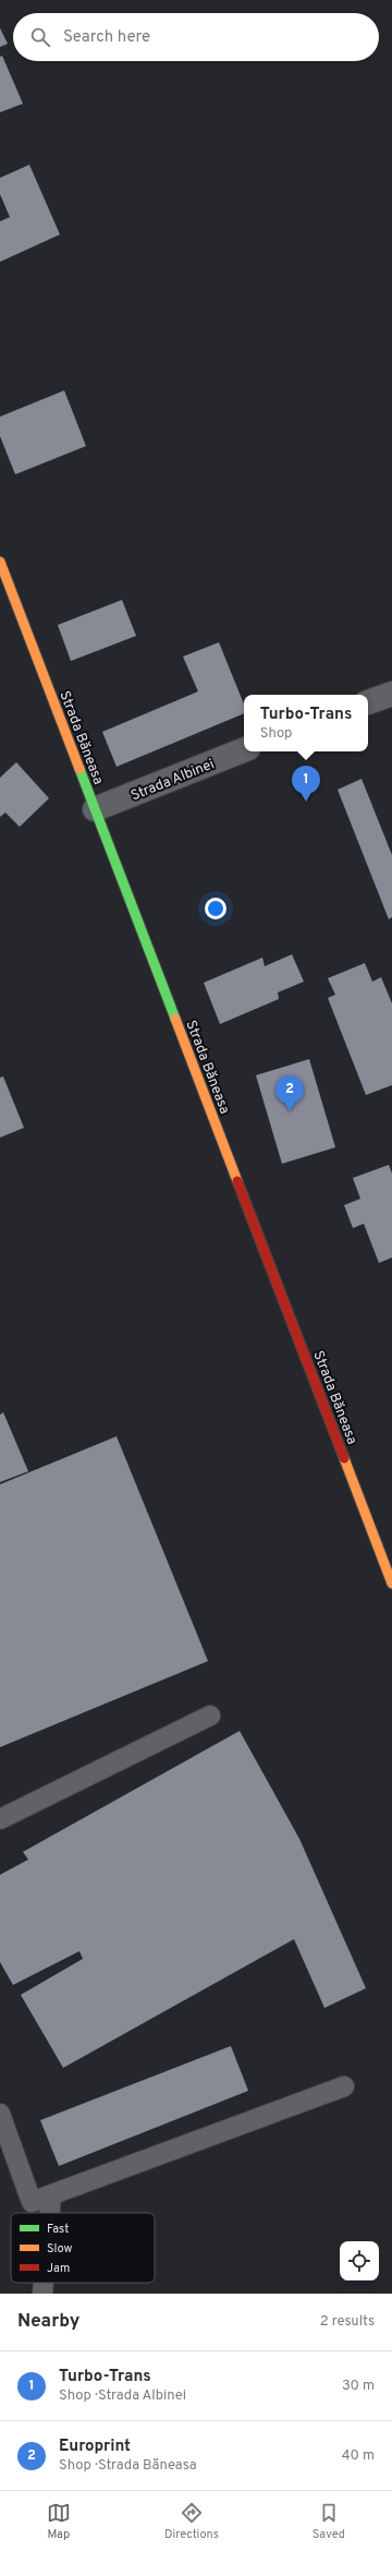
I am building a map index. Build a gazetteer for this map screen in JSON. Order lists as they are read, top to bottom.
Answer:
{
  "streets": {
    "street": ["Strada Băneasa", "Strada Albinei"]
  },
  "crossings": [
    ["Strada Băneasa", "Strada Albinei"]
  ],
  "legend": ["Fast", "Slow", "Jam"],
  "page": {
    "search": "Search here",
    "popup": ["Turbo-Trans", "Shop"],
    "pins": ["1", "2"],
    "heading": ["Nearby", "2 results"],
    "list": [
      {
        "mark": "1",
        "name": "Turbo-Trans",
        "note": "Shop · Strada Albinei",
        "value": "30 m"
      },
      {
        "mark": "2",
        "name": "Europrint",
        "note": "Shop · Strada Băneasa",
        "value": "40 m"
      }
    ],
    "nav": ["Map", "Directions", "Saved"]
  }
}
